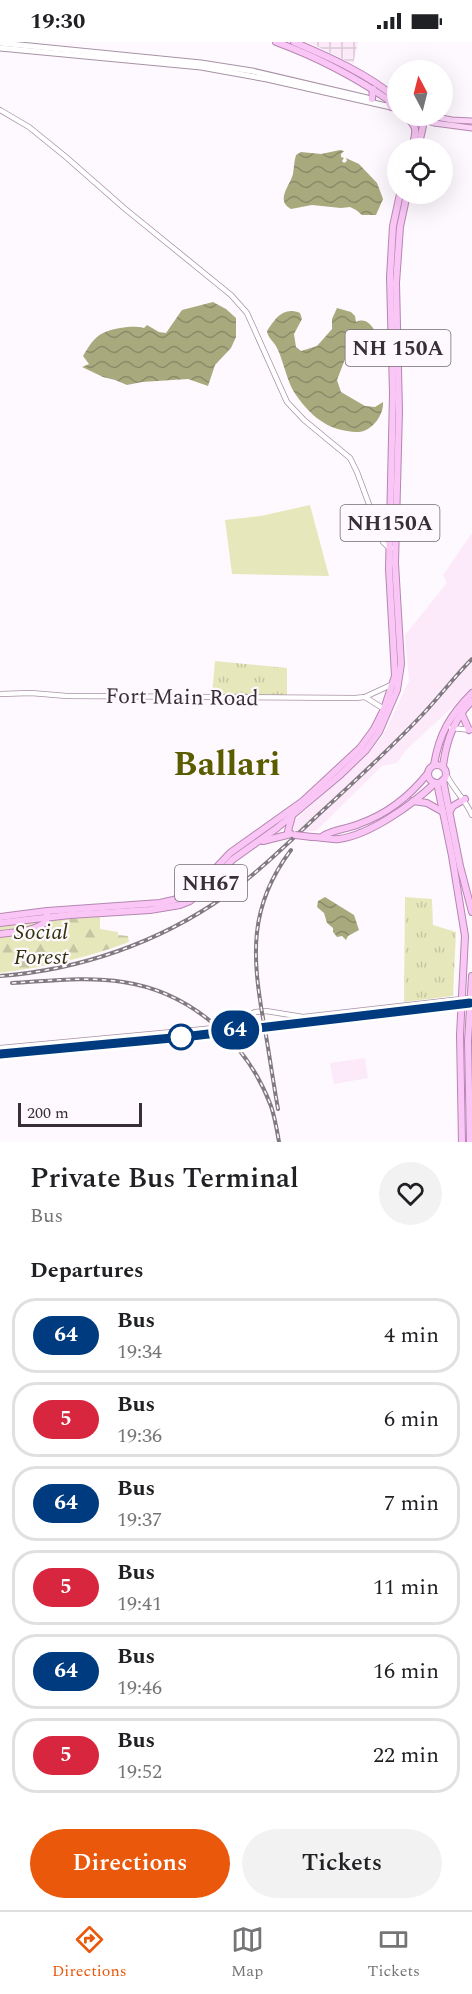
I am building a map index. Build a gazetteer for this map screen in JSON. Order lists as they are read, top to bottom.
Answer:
{
  "streets": {
    "highway": ["NH 150A", "NH150A", "NH67"],
    "street": ["Fort Main Road"]
  },
  "crossings": [
    ["NH 150A", "NH150A"],
    ["NH 150A", "Fort Main Road"],
    ["NH150A", "Fort Main Road"],
    ["NH150A", "NH67"]
  ],
  "districts": ["Ballari"],
  "parks": ["Social Forest"],
  "lines": ["bus line 64"],
  "scale_bar": "200 m",
  "north": "top",
  "page": {
    "status": "19:30",
    "on_map": "64",
    "scale": "200 m",
    "heading": [
      ["Private Bus Terminal", "Bus"],
      "Departures"
    ],
    "list": [
      {
        "mark": "64",
        "name": "Bus",
        "note": "19:34",
        "value": "4 min"
      },
      {
        "mark": "5",
        "name": "Bus",
        "note": "19:36",
        "value": "6 min"
      },
      {
        "mark": "64",
        "name": "Bus",
        "note": "19:37",
        "value": "7 min"
      },
      {
        "mark": "5",
        "name": "Bus",
        "note": "19:41",
        "value": "11 min"
      },
      {
        "mark": "64",
        "name": "Bus",
        "note": "19:46",
        "value": "16 min"
      },
      {
        "mark": "5",
        "name": "Bus",
        "note": "19:52",
        "value": "22 min"
      }
    ],
    "buttons": ["Directions", "Tickets"],
    "tabs": ["Directions", "Map", "Tickets"]
  }
}
